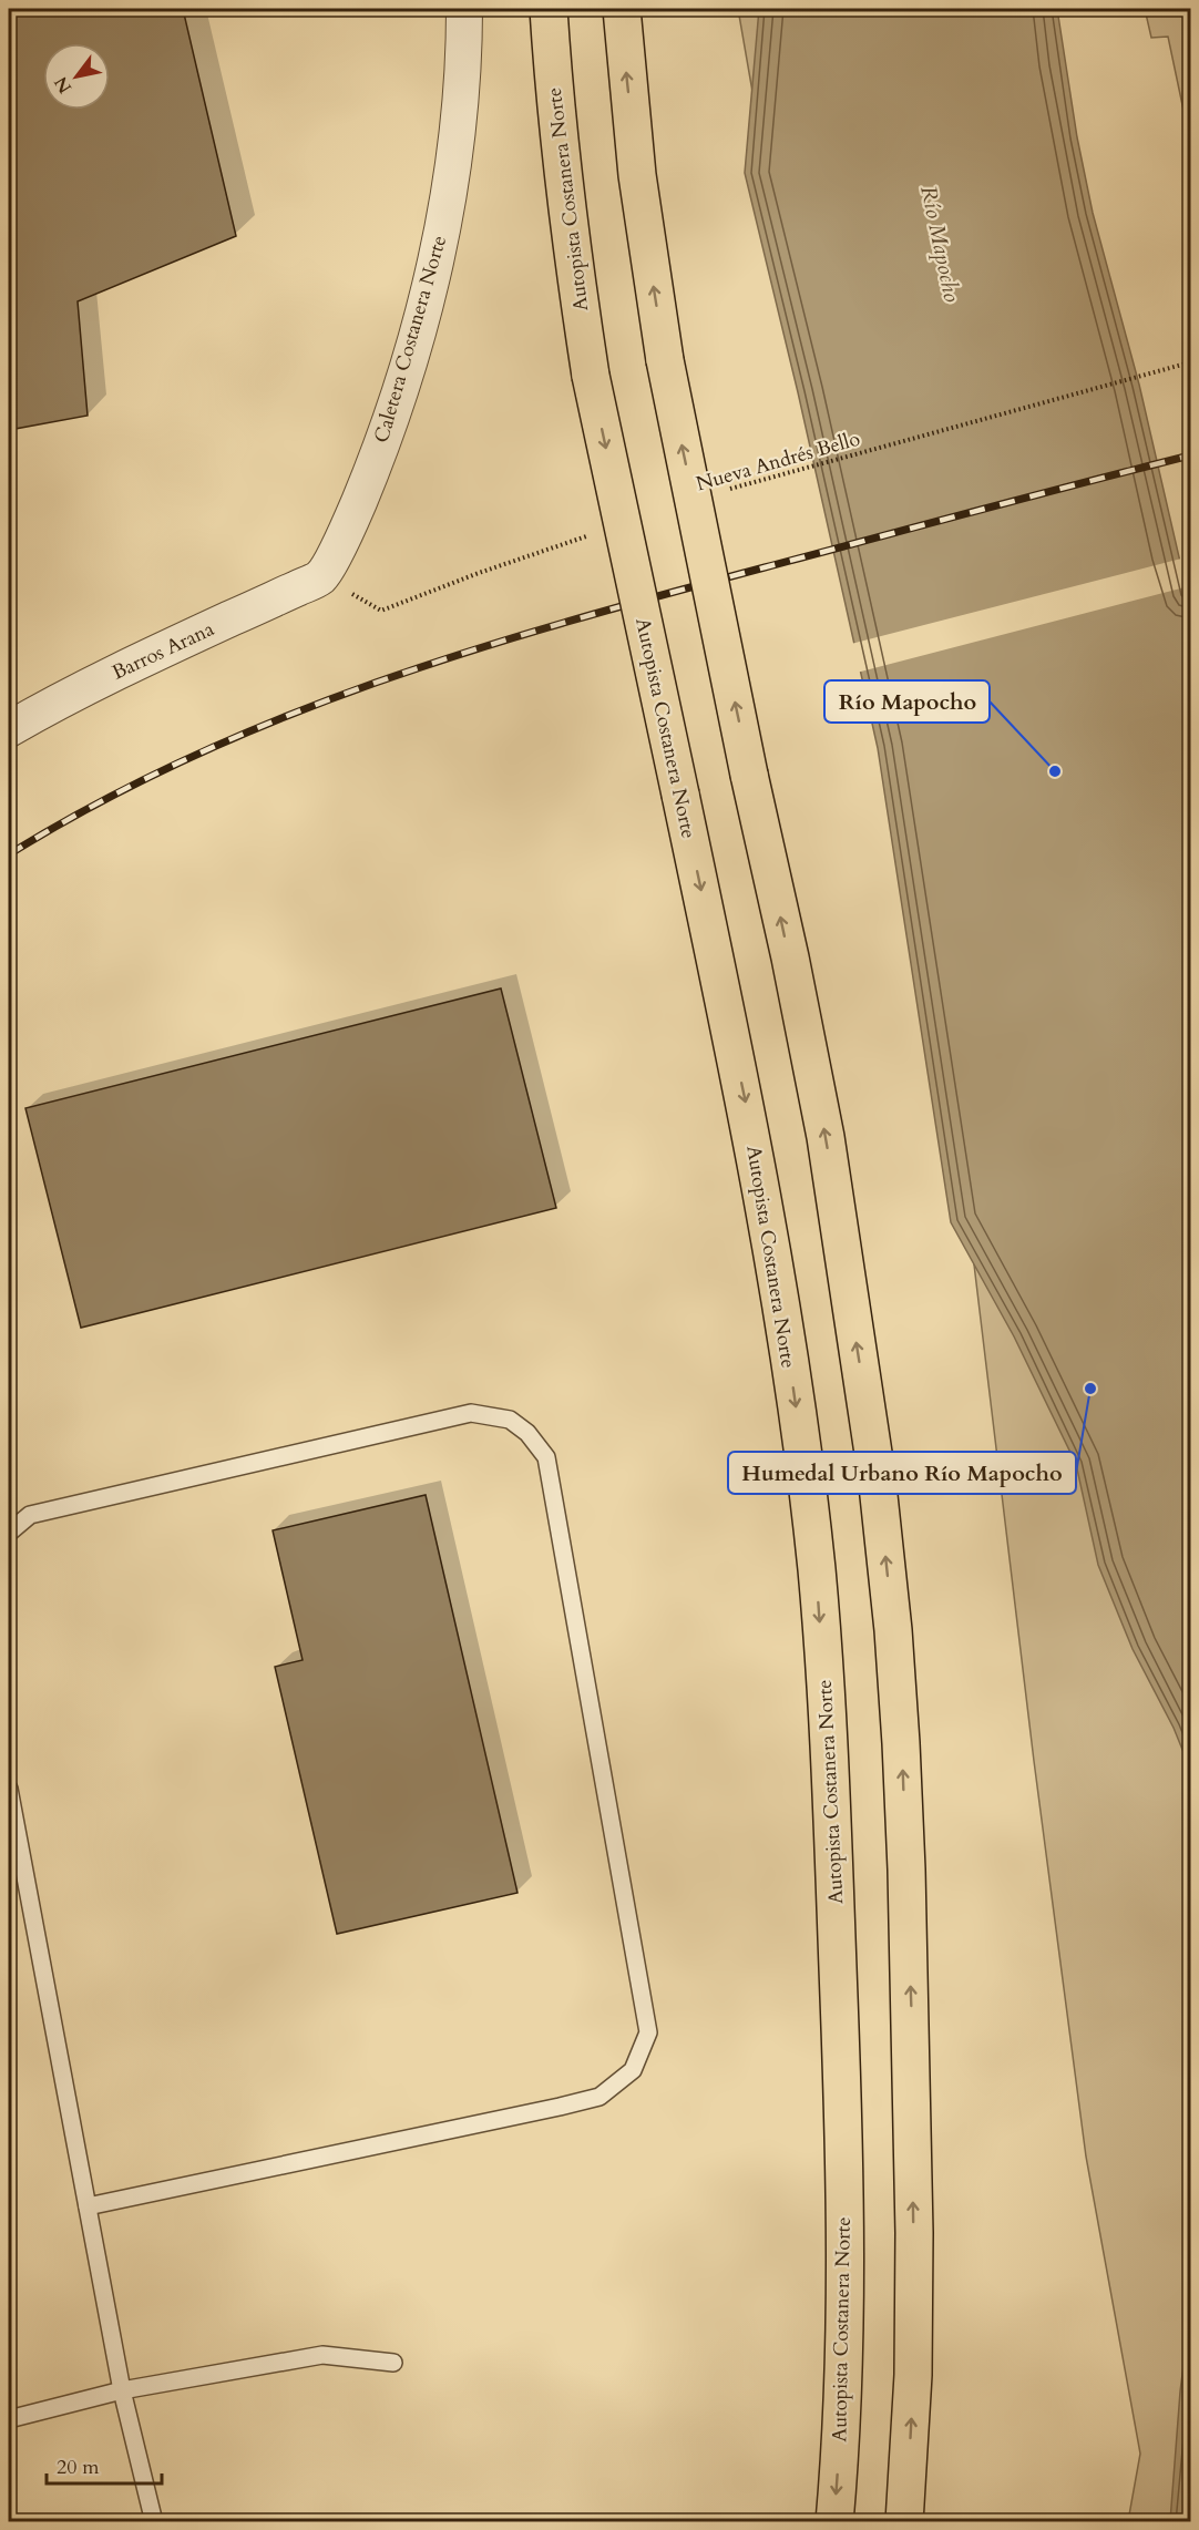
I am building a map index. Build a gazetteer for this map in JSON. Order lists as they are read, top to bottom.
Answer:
{
  "streets": {
    "highway": ["Autopista Costanera Norte"],
    "street": ["Caletera Costanera Norte", "Barros Arana"],
    "path": ["Nueva Andrés Bello"]
  },
  "crossings": [
    ["Caletera Costanera Norte", "Barros Arana"]
  ],
  "water": ["Río Mapocho"],
  "places": ["Río Mapocho", "Humedal Urbano Río Mapocho"],
  "scale_bar": "20 m",
  "north": "bottom left"
}
